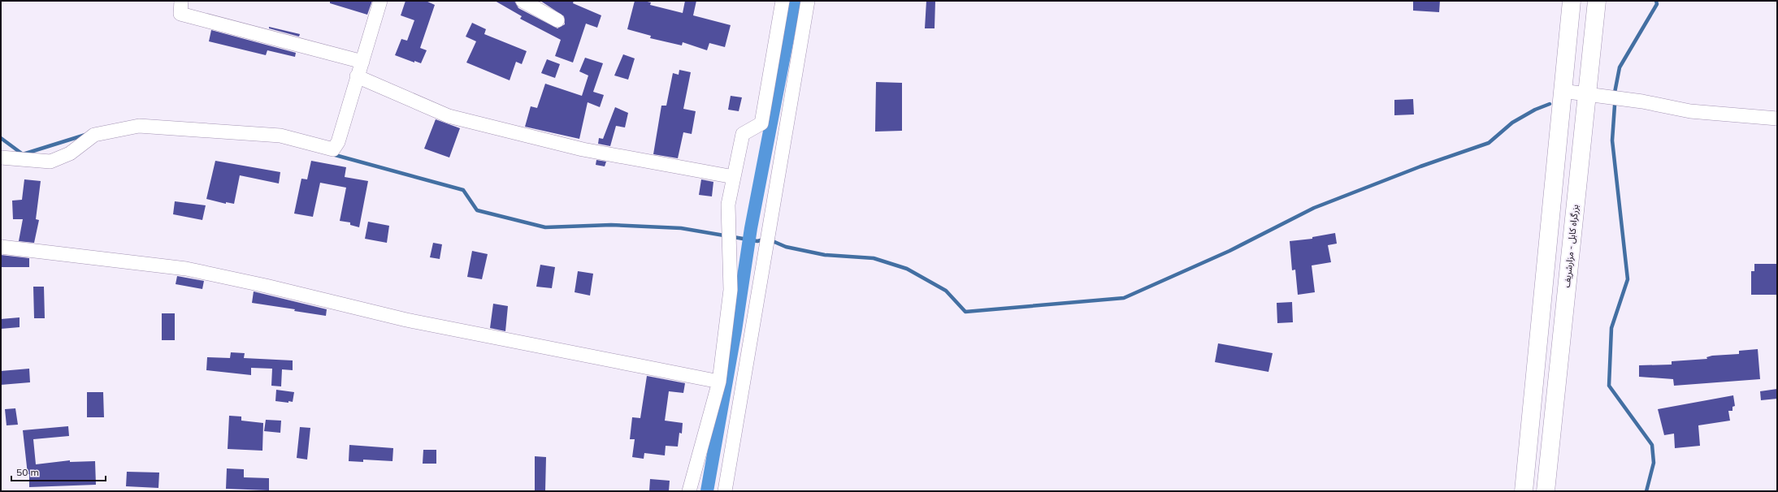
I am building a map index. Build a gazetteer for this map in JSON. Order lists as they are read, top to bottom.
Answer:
{
  "streets": {
    "highway": ["بزرگراه کابل - مزارشریف"]
  },
  "scale_bar": "50 m"
}
